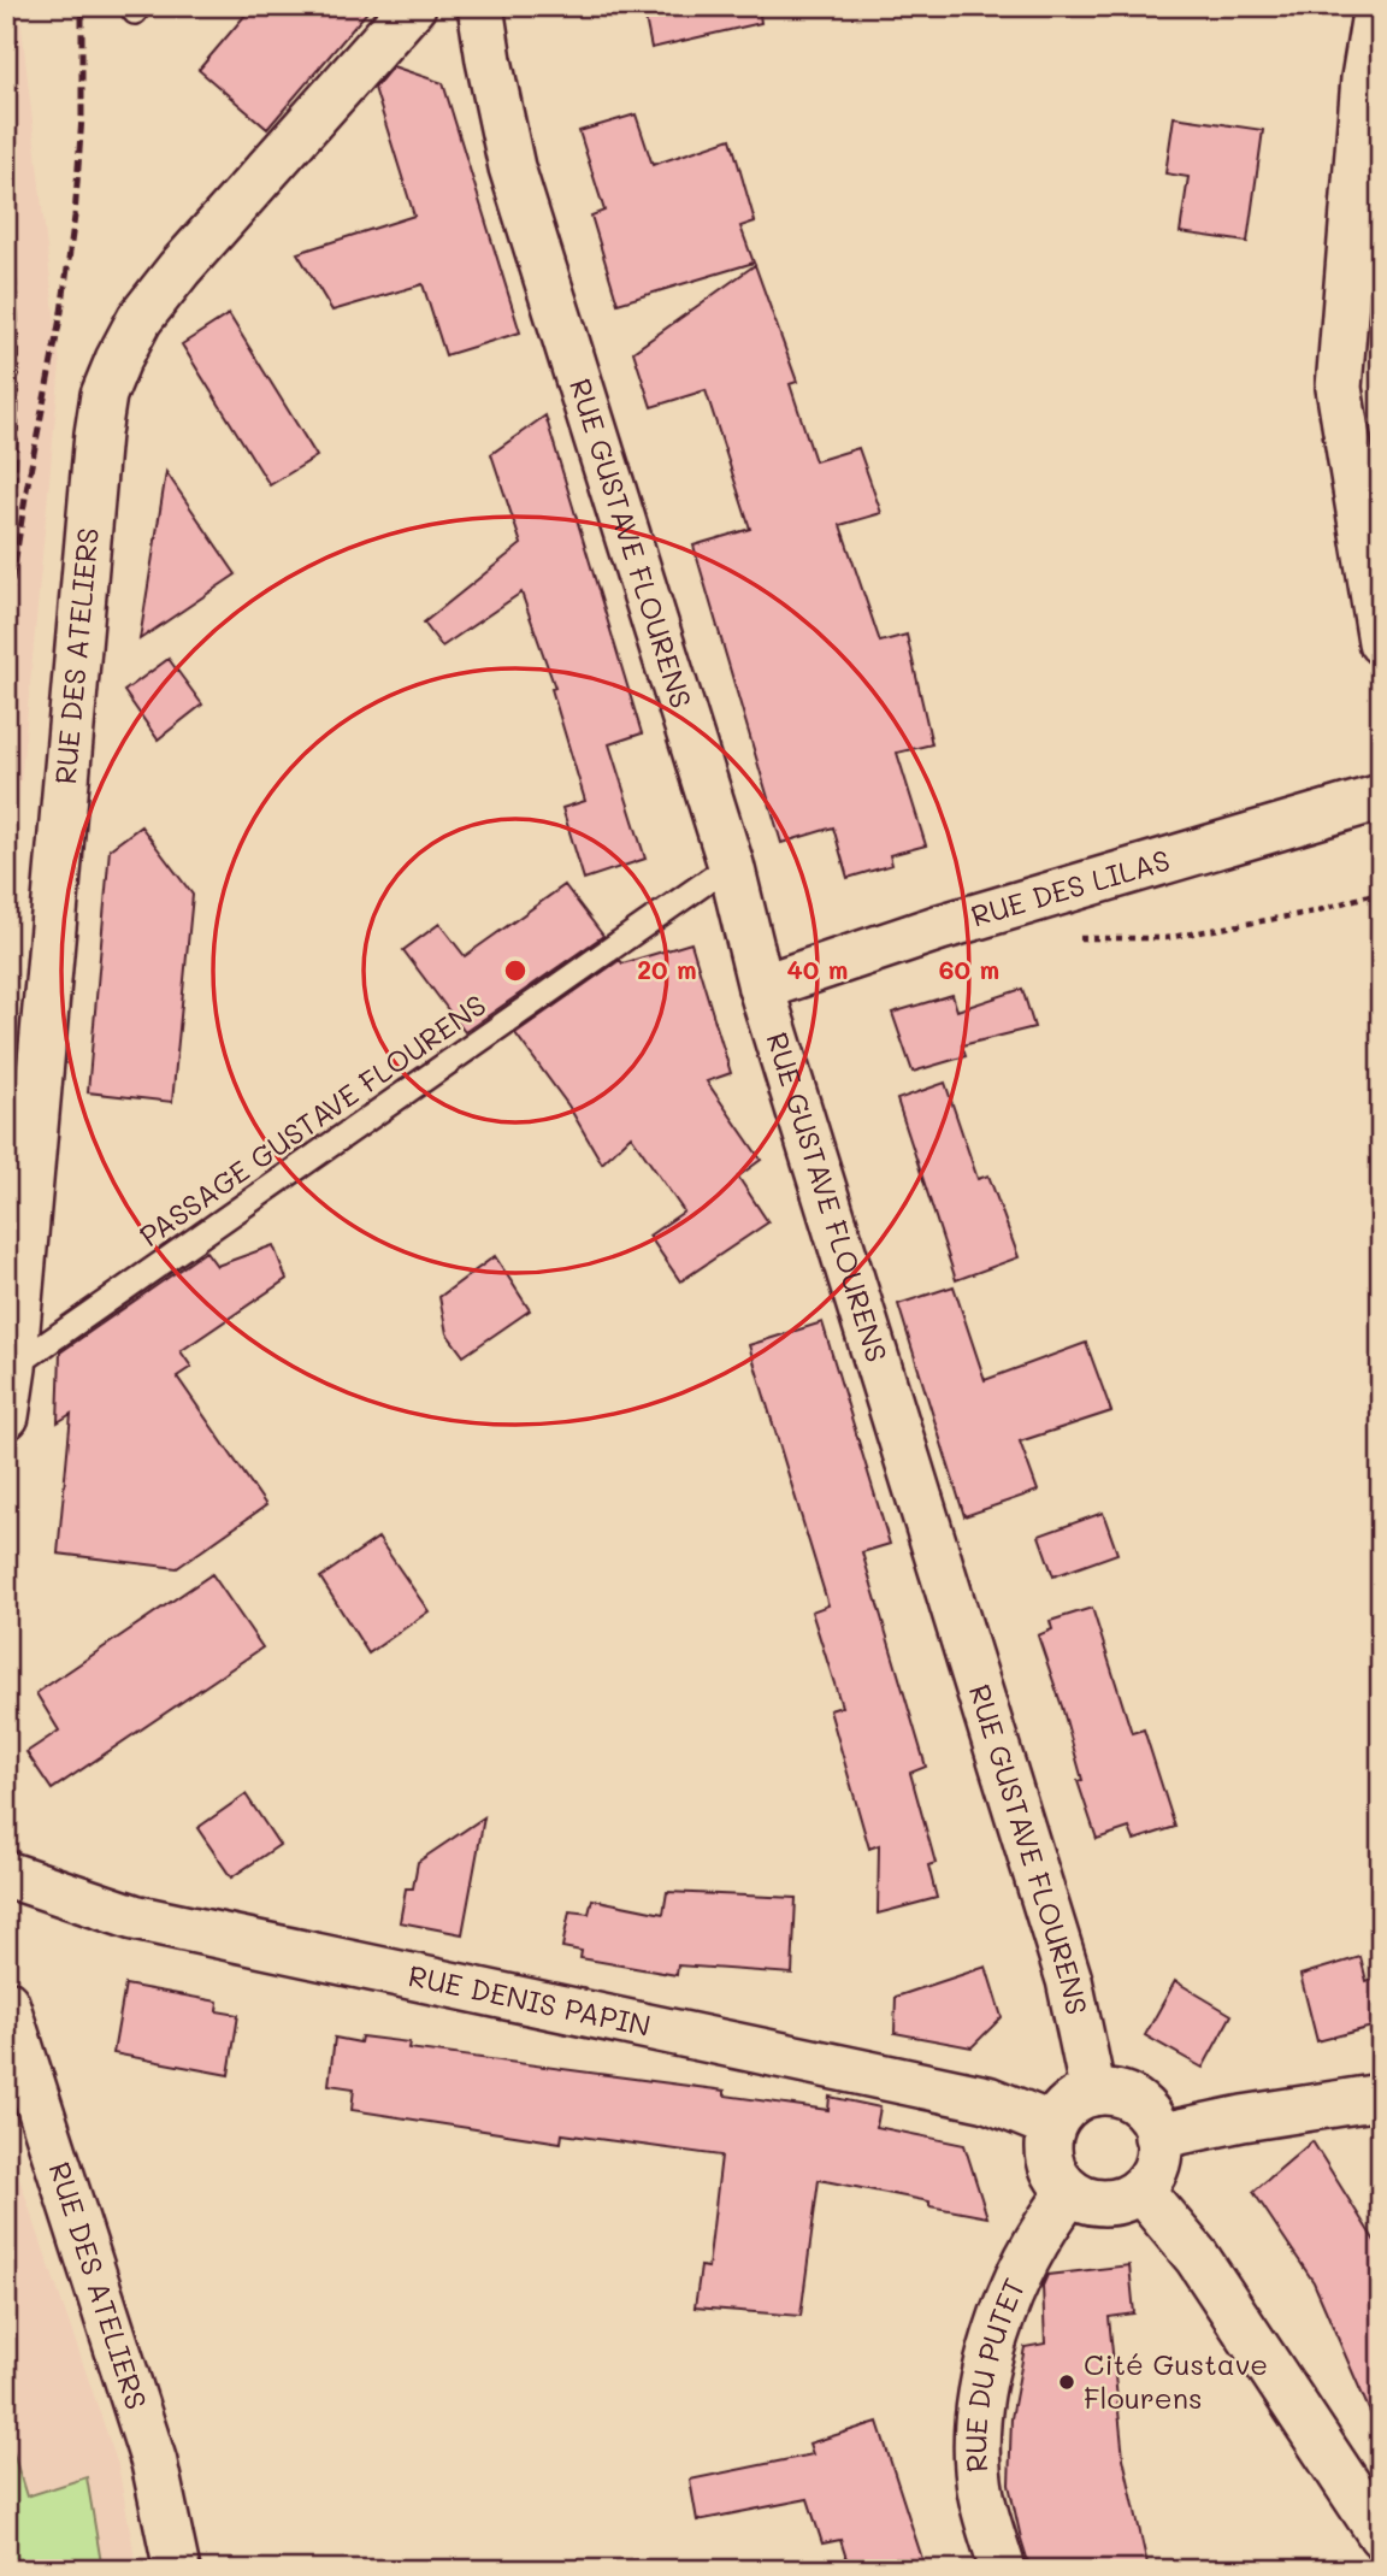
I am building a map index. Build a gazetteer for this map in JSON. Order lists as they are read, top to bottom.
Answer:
{
  "streets": {
    "street": [
      "RUE GUSTAVE FLOURENS",
      "RUE DES ATELIERS",
      "RUE DES LILAS",
      "RUE DENIS PAPIN",
      "RUE DU PUTET"
    ],
    "lane": ["PASSAGE GUSTAVE FLOURENS"]
  },
  "crossings": [
    ["RUE GUSTAVE FLOURENS", "RUE DES LILAS"],
    ["RUE GUSTAVE FLOURENS", "PASSAGE GUSTAVE FLOURENS"],
    ["RUE GUSTAVE FLOURENS", "RUE DENIS PAPIN"],
    ["RUE GUSTAVE FLOURENS", "RUE DU PUTET"],
    ["RUE DES ATELIERS", "PASSAGE GUSTAVE FLOURENS"],
    ["RUE DENIS PAPIN", "RUE DU PUTET"]
  ],
  "places": ["Cité Gustave Flourens"],
  "rings": ["20 m", "40 m", "60 m"]
}
